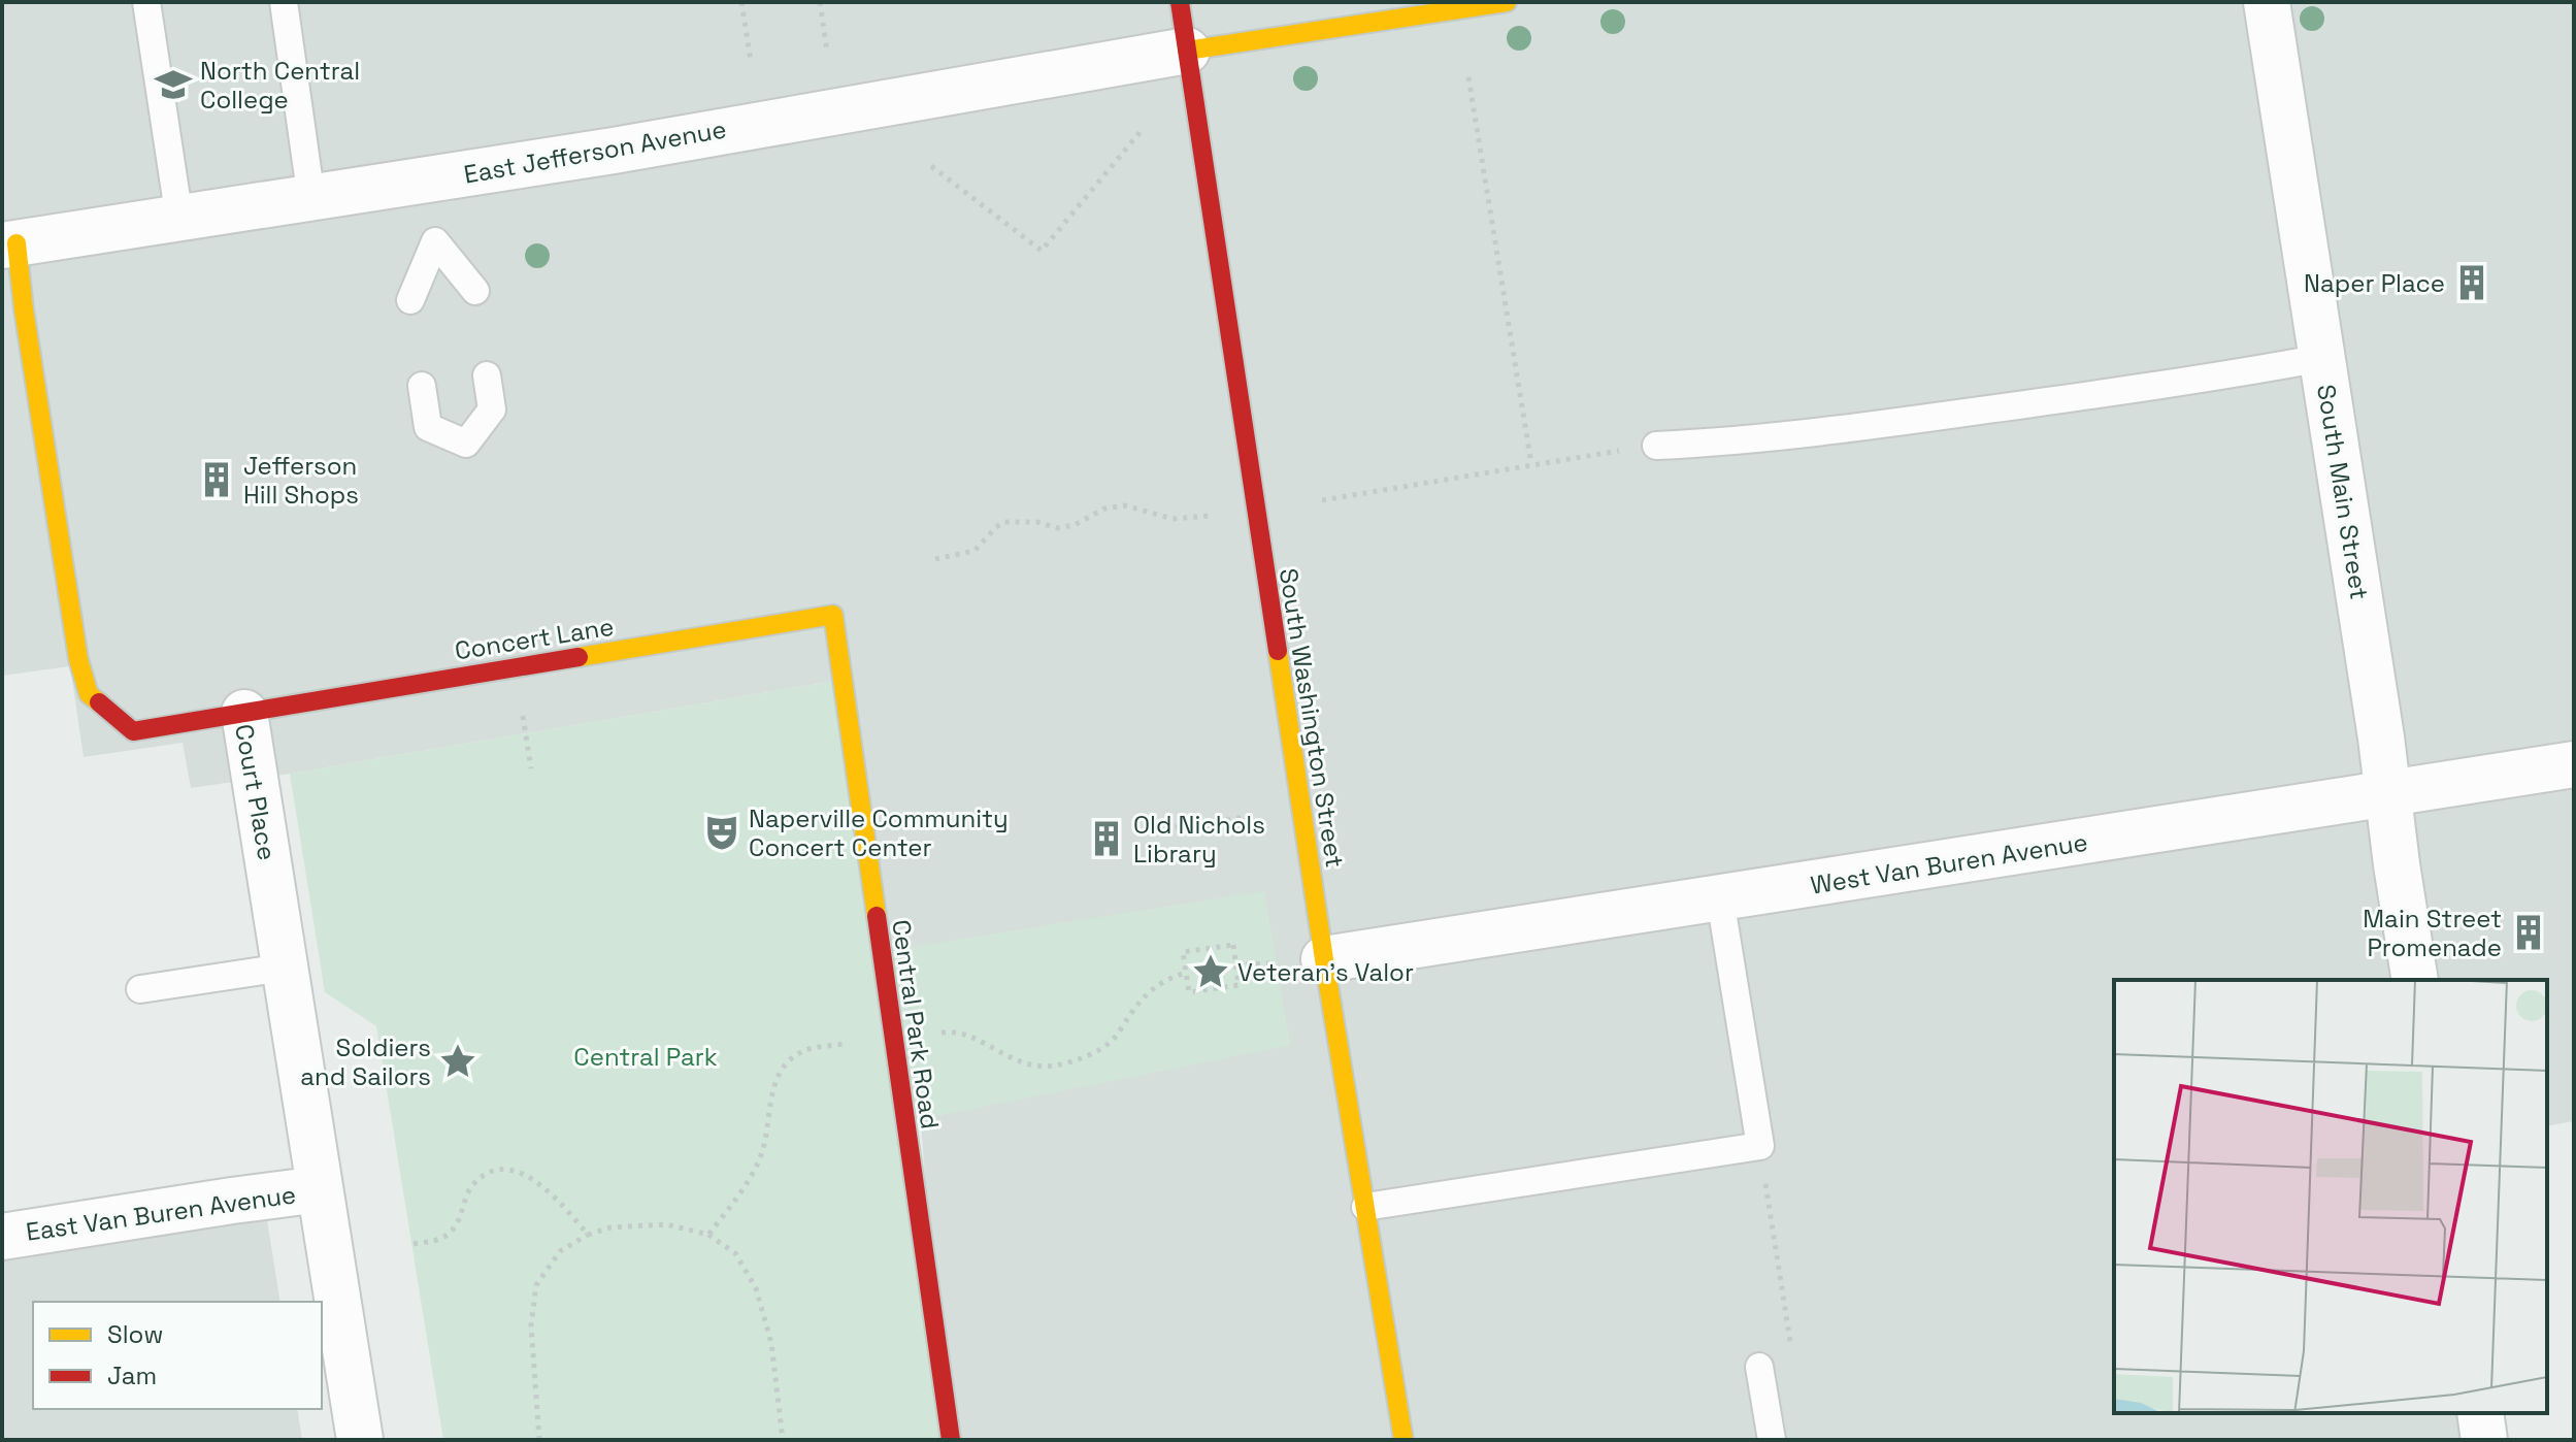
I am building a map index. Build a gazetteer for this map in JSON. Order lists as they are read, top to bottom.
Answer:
{
  "streets": {
    "street": [
      "East Jefferson Avenue",
      "South Main Street",
      "Concert Lane",
      "South Washington Street",
      "Court Place",
      "West Van Buren Avenue",
      "Central Park Road",
      "East Van Buren Avenue"
    ]
  },
  "crossings": [
    ["East Jefferson Avenue", "South Washington Street"],
    ["East Jefferson Avenue", "Court Place"],
    ["South Main Street", "West Van Buren Avenue"],
    ["Concert Lane", "Court Place"],
    ["Concert Lane", "Central Park Road"],
    ["South Washington Street", "West Van Buren Avenue"],
    ["Court Place", "East Van Buren Avenue"]
  ],
  "parks": ["Central Park"],
  "places": {
    "school or university": ["North Central College"],
    "building": [
      "Naper Place",
      "Jefferson Hill Shops",
      "Old Nichols Library",
      "Main Street Promenade"
    ],
    "theatre": ["Naperville Community Concert Center"],
    "place": ["Veteran's Valor", "Soldiers and Sailors"]
  },
  "legend": ["Slow", "Jam"]
}
